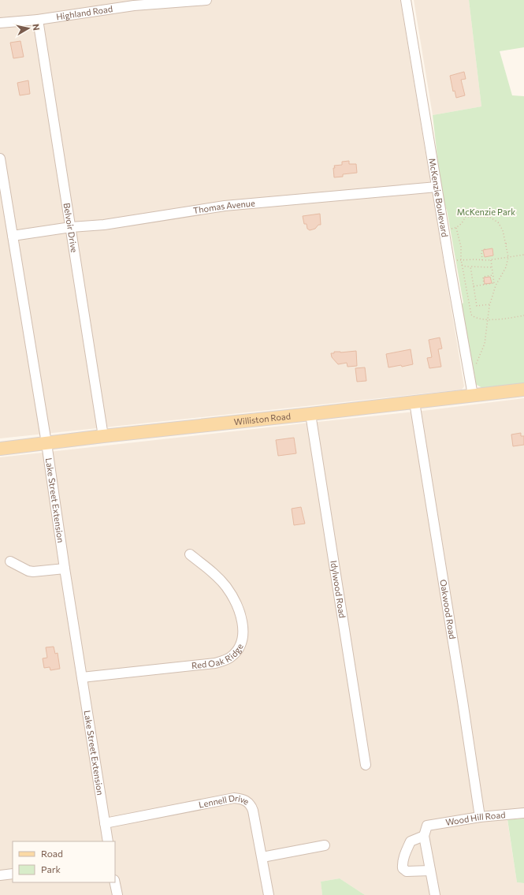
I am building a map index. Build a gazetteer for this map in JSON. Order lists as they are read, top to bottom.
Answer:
{
  "streets": {
    "main road": ["Williston Road"],
    "street": [
      "Highland Road",
      "McKenzie Boulevard",
      "Thomas Avenue",
      "Belvoir Drive",
      "Lake Street Extension",
      "Idylwood Road",
      "Oakwood Road",
      "Red Oak Ridge",
      "Lennell Drive",
      "Wood Hill Road"
    ]
  },
  "crossings": [
    ["Highland Road", "Belvoir Drive"],
    ["McKenzie Boulevard", "Thomas Avenue"],
    ["McKenzie Boulevard", "Williston Road"],
    ["Thomas Avenue", "Belvoir Drive"],
    ["Thomas Avenue", "Lake Street Extension"],
    ["Belvoir Drive", "Williston Road"],
    ["Williston Road", "Lake Street Extension"],
    ["Williston Road", "Idylwood Road"],
    ["Williston Road", "Oakwood Road"],
    ["Lake Street Extension", "Red Oak Ridge"],
    ["Lake Street Extension", "Lennell Drive"],
    ["Oakwood Road", "Wood Hill Road"]
  ],
  "parks": ["McKenzie Park"],
  "legend": ["Road", "Park"],
  "north": "right"
}
